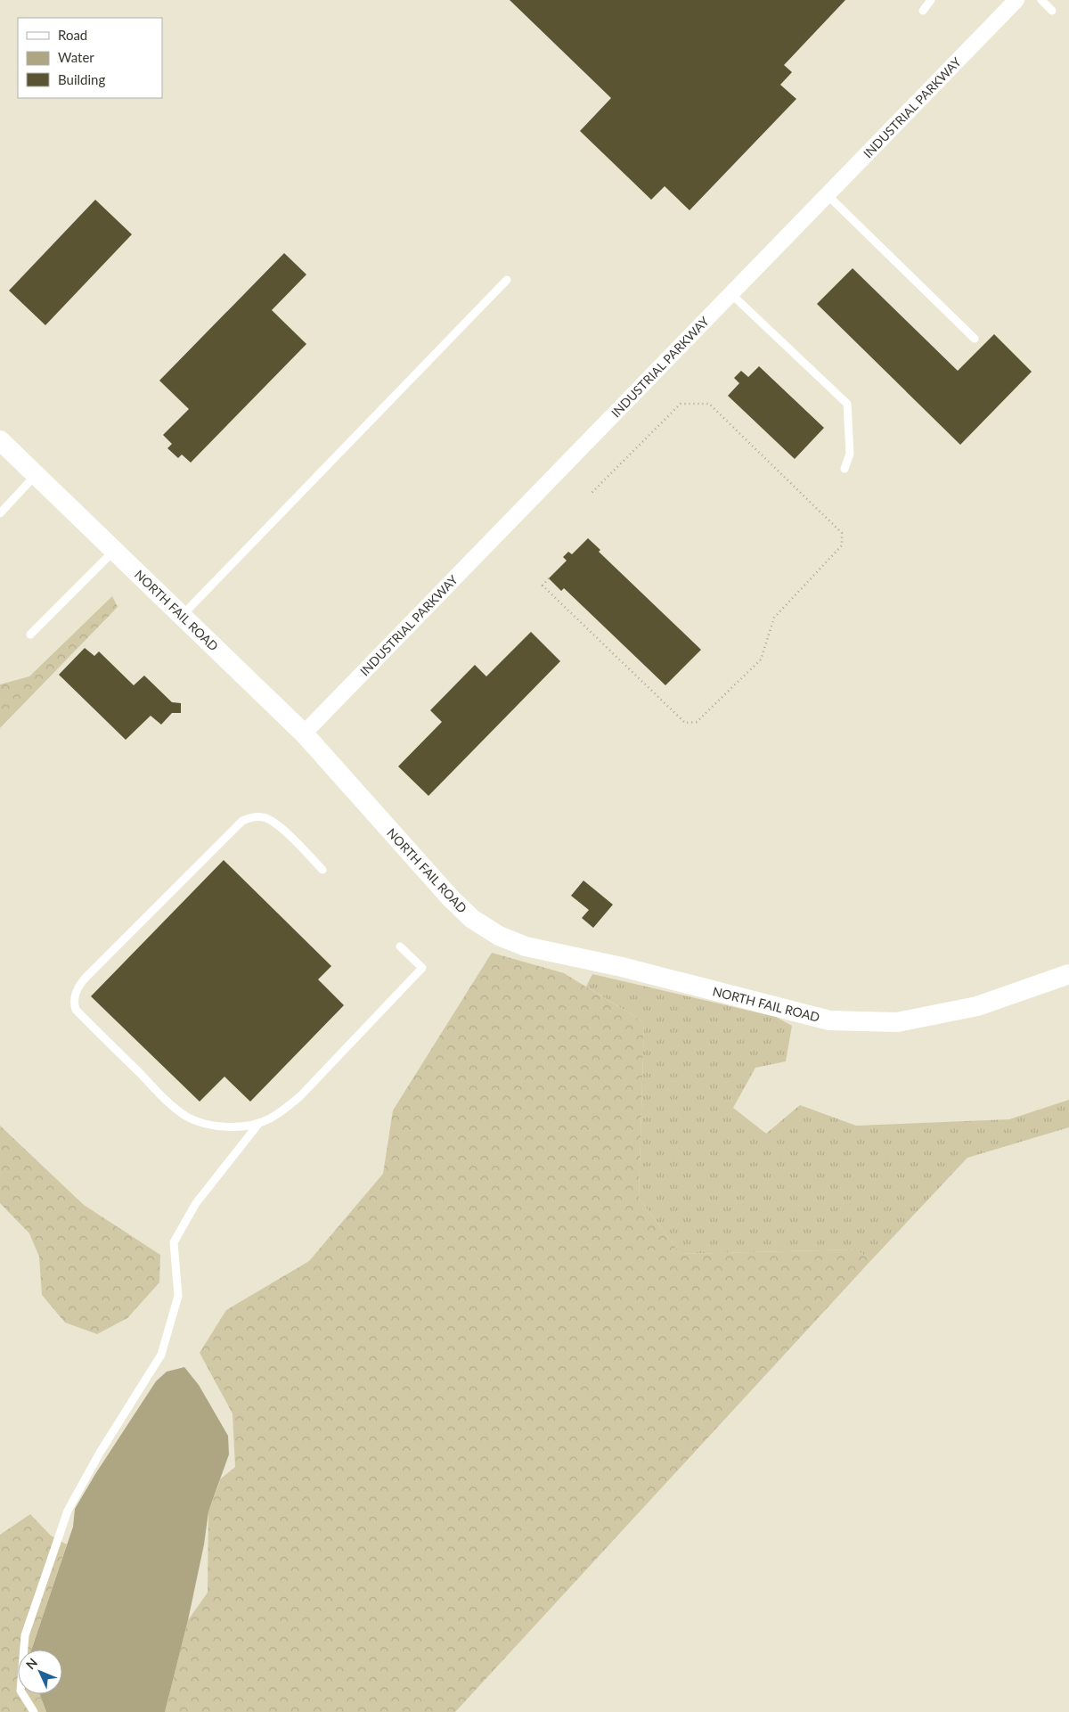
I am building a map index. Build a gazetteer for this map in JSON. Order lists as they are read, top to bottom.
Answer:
{
  "streets": {
    "street": ["INDUSTRIAL PARKWAY", "NORTH FAIL ROAD"]
  },
  "crossings": [
    ["INDUSTRIAL PARKWAY", "NORTH FAIL ROAD"]
  ],
  "legend": ["Road", "Water", "Building"],
  "north": "top left"
}
